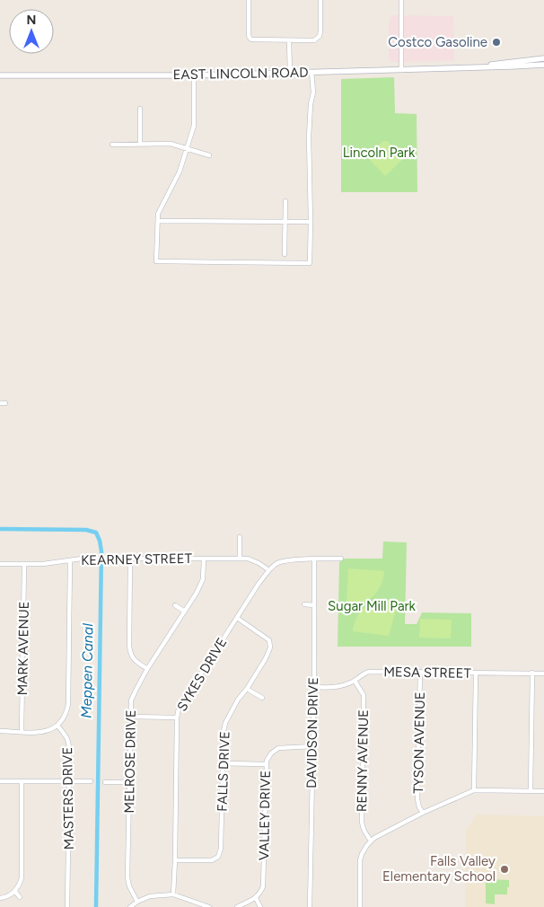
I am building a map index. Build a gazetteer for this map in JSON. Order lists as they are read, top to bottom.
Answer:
{
  "streets": {
    "main road": ["EAST LINCOLN ROAD"],
    "street": [
      "KEARNEY STREET",
      "MARK AVENUE",
      "MESA STREET",
      "SYKES DRIVE",
      "DAVIDSON DRIVE",
      "TYSON AVENUE",
      "RENNY AVENUE",
      "MELROSE DRIVE",
      "FALLS DRIVE",
      "MASTERS DRIVE",
      "VALLEY DRIVE"
    ]
  },
  "crossings": [
    ["KEARNEY STREET", "MARK AVENUE"],
    ["KEARNEY STREET", "SYKES DRIVE"],
    ["KEARNEY STREET", "MELROSE DRIVE"],
    ["MESA STREET", "DAVIDSON DRIVE"],
    ["MESA STREET", "TYSON AVENUE"],
    ["MESA STREET", "RENNY AVENUE"],
    ["SYKES DRIVE", "DAVIDSON DRIVE"],
    ["SYKES DRIVE", "FALLS DRIVE"],
    ["DAVIDSON DRIVE", "VALLEY DRIVE"]
  ],
  "water": ["Meppen Canal"],
  "parks": ["Lincoln Park", "Sugar Mill Park"],
  "places": ["Costco Gasoline", "Falls Valley Elementary School"],
  "north": "top"
}
